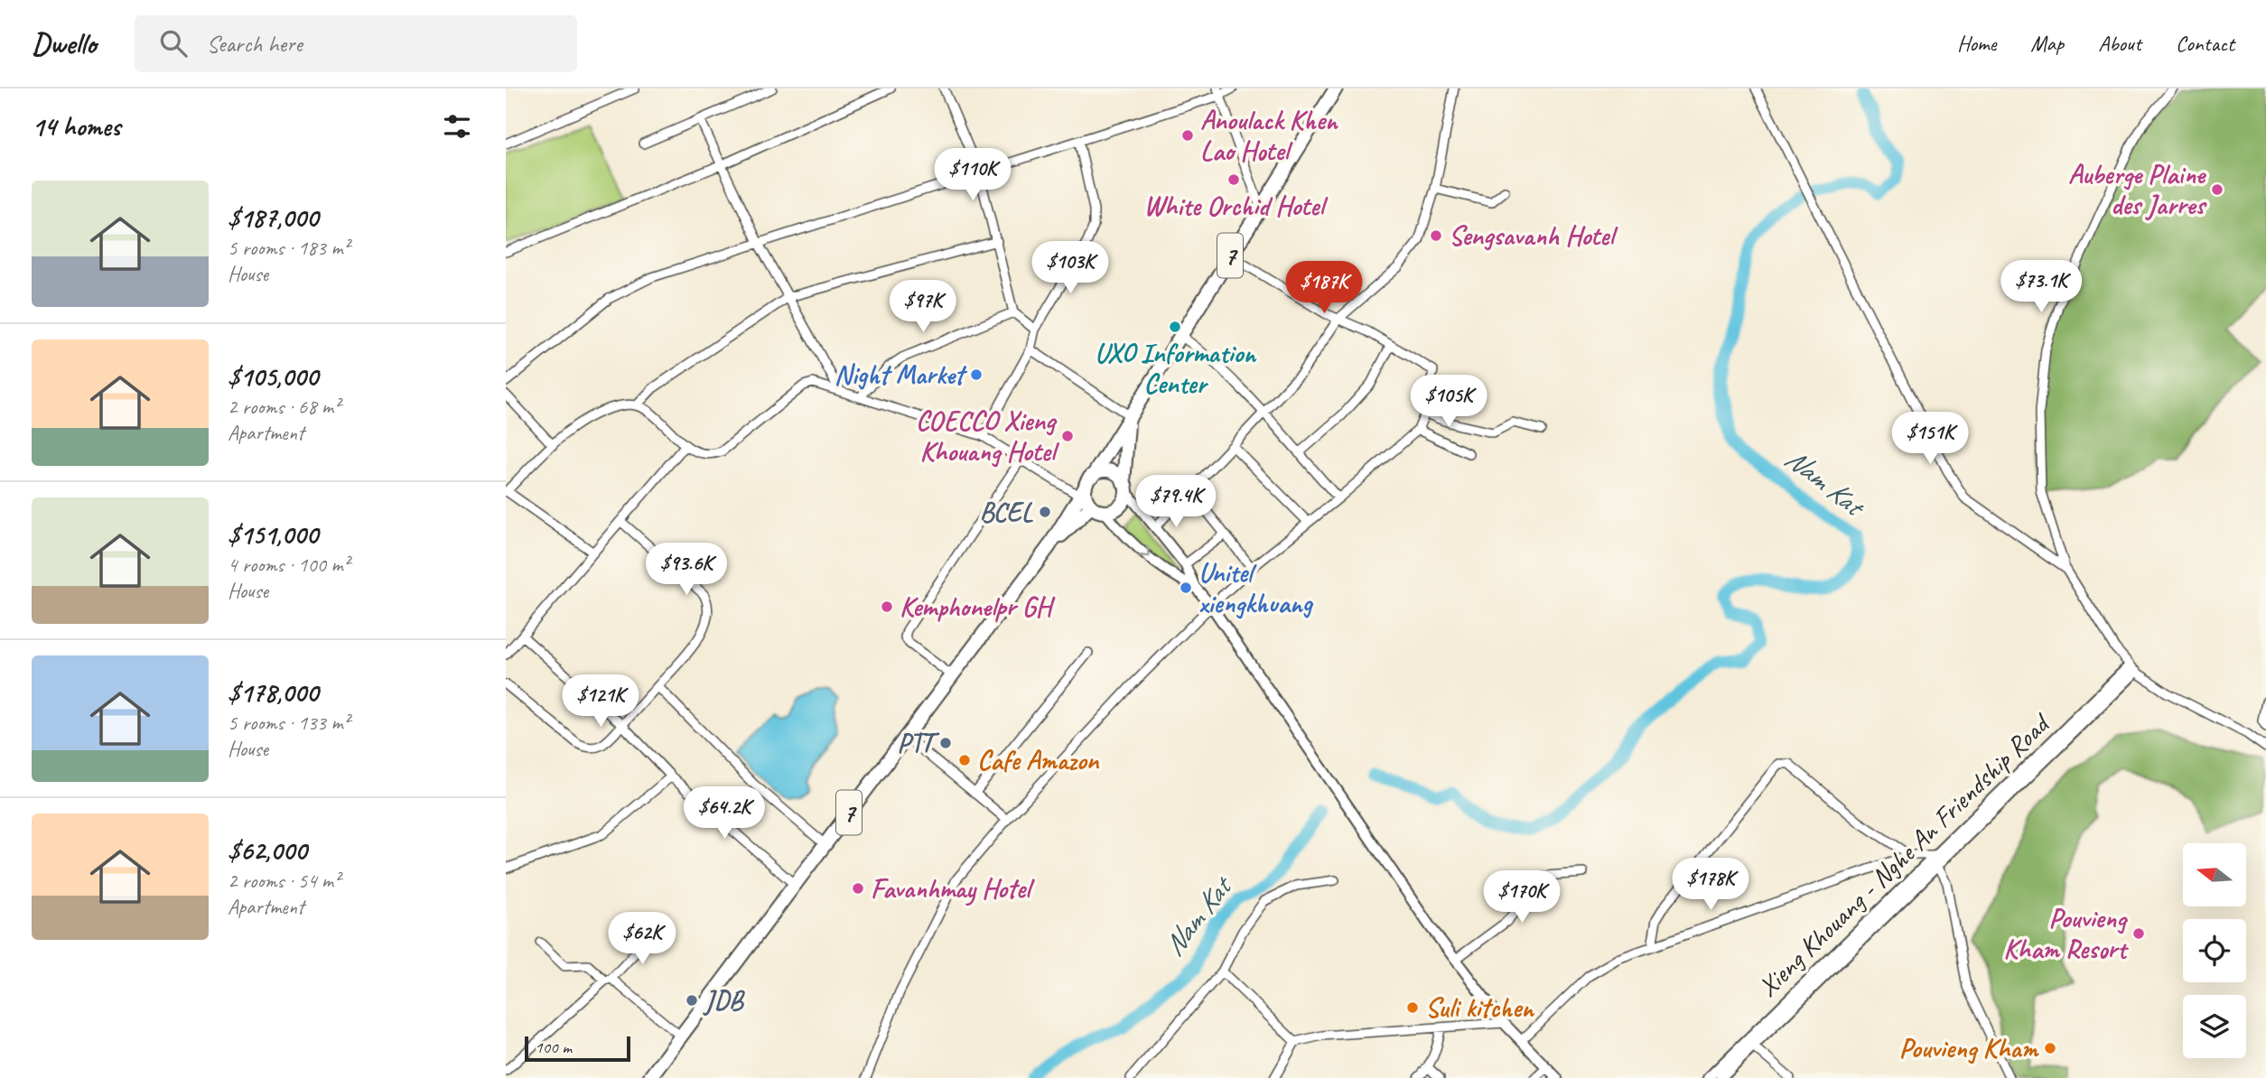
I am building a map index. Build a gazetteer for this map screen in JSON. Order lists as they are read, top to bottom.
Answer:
{
  "streets": {
    "highway": ["7"],
    "street": ["Xieng Khouang - Nghe An Friendship Road"]
  },
  "water": ["Nam Kat"],
  "places": [
    "Anoulack Khen Lao Hotel",
    "White Orchid Hotel",
    "Auberge Plaine des Jarres",
    "Sengsavanh Hotel",
    "UXO Information Center",
    "Night Market",
    "COECCO Xieng Khouang Hotel",
    "BCEL",
    "Unitel xiengkhuang",
    "Kemphonelpr GH",
    "PTT",
    "Cafe Amazon",
    "Favanhmay Hotel",
    "Pouvieng Kham Resort",
    "JDB",
    "Suli kitchen",
    "Pouvieng Kham"
  ],
  "scale_bar": "100 m",
  "north": "left",
  "page": {
    "header": "Dwello",
    "search": "Search here",
    "nav": [
      "Home",
      "Map",
      "About",
      "Contact"
    ],
    "heading": "14 homes",
    "price": [
      "$110K",
      "$103K",
      "$73.1K",
      "$187K",
      "$97K",
      "$105K",
      "$151K",
      "$79.4K",
      "$93.6K",
      "$121K",
      "$64.2K",
      "$178K",
      "$170K",
      "$62K"
    ],
    "list": [
      {
        "name": "$187,000",
        "note": "5 rooms · 183 m² · House"
      },
      {
        "name": "$105,000",
        "note": "2 rooms · 68 m² · Apartment"
      },
      {
        "name": "$151,000",
        "note": "4 rooms · 100 m² · House"
      },
      {
        "name": "$178,000",
        "note": "5 rooms · 133 m² · House"
      },
      {
        "name": "$62,000",
        "note": "2 rooms · 54 m² · Apartment"
      }
    ],
    "scale": "100 m"
  }
}
